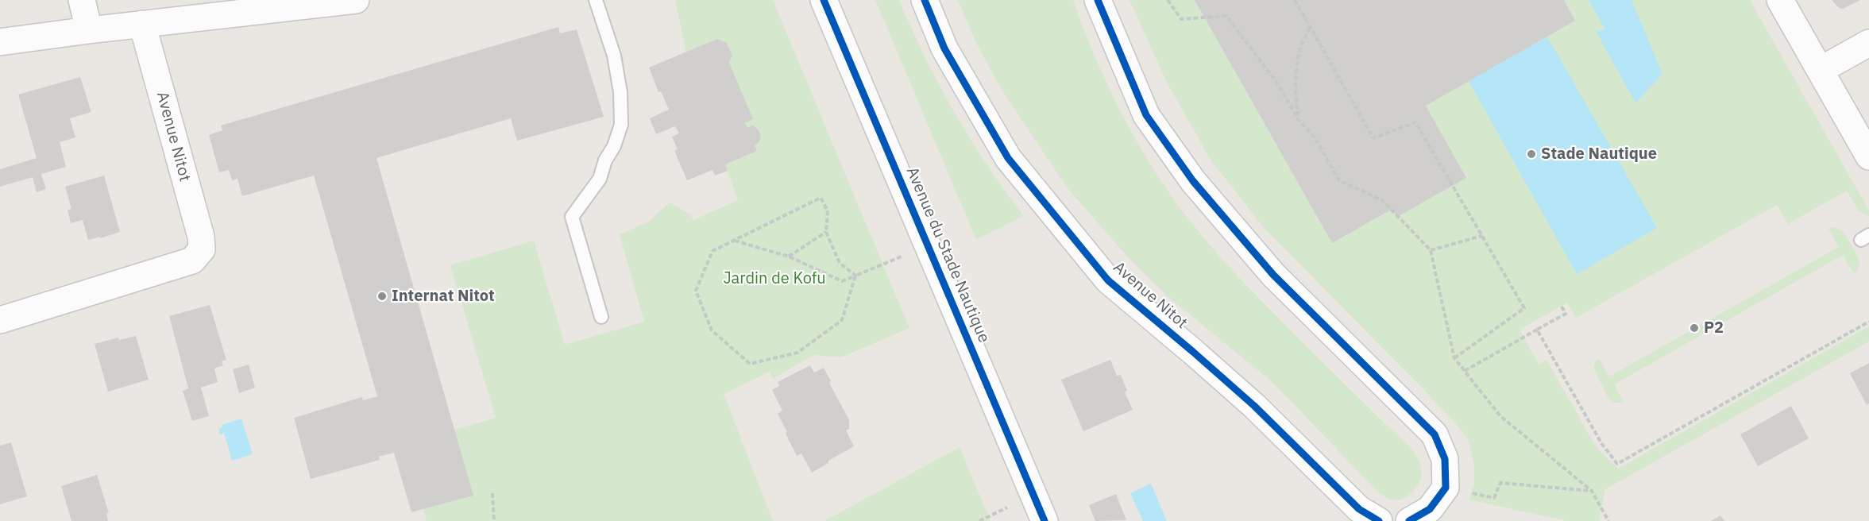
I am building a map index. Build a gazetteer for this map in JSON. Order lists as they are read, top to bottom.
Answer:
{
  "streets": {
    "street": ["Avenue Nitot", "Avenue du Stade Nautique"]
  },
  "parks": ["Jardin de Kofu"],
  "places": ["Stade Nautique", "Internat Nitot", "P2"]
}
